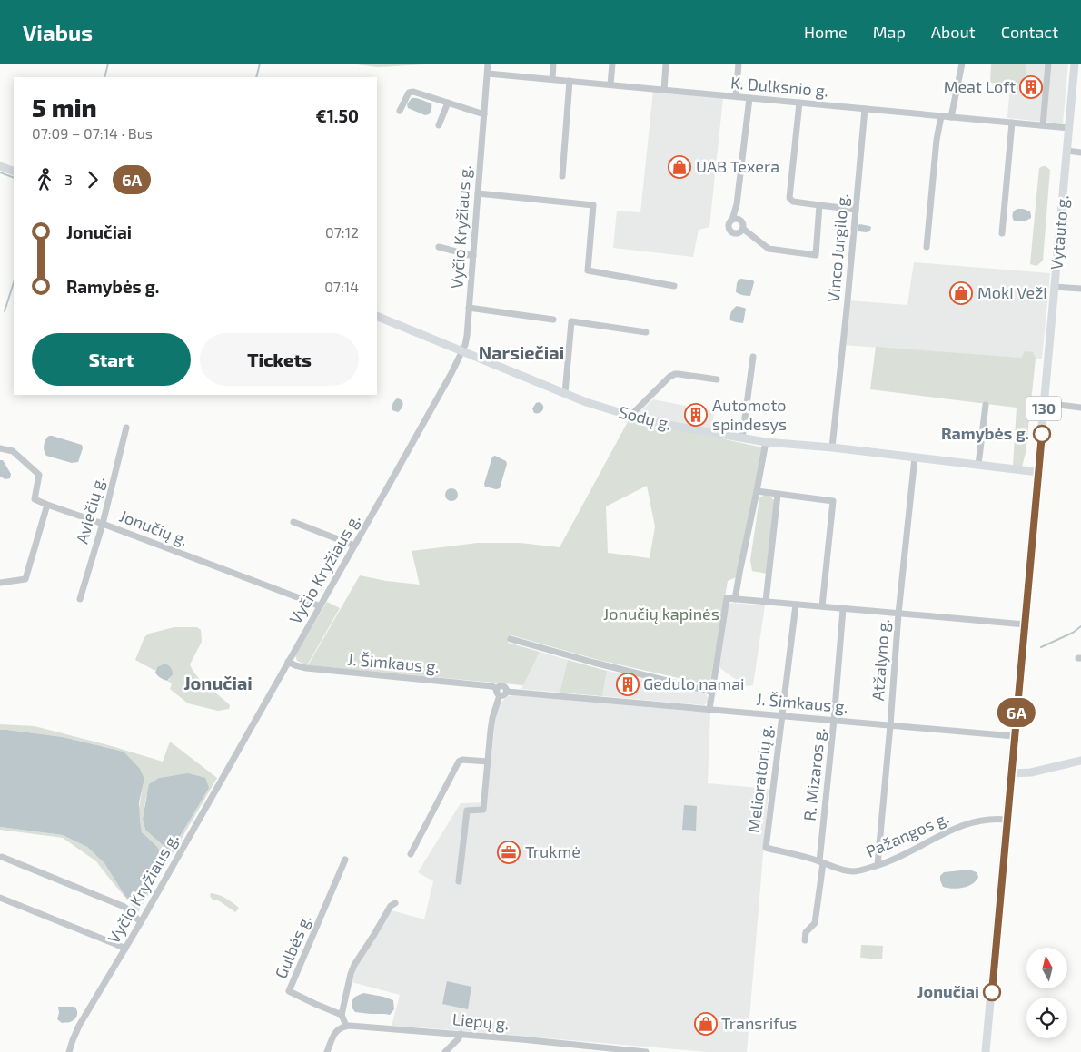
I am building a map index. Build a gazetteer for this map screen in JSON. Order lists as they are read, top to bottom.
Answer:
{
  "streets": {
    "main road": ["Vytauto g.", "130", "Sodų g."],
    "street": [
      "K. Dulksnio g.",
      "Vyčio Kryžiaus g.",
      "Vinco Jurgilo g.",
      "Aviečių g.",
      "Jonučių g.",
      "Atžalyno g.",
      "J. Šimkaus g.",
      "R. Mizaros g.",
      "Melioratorių g.",
      "Pažangos g.",
      "Gulbės g.",
      "Liepų g."
    ]
  },
  "crossings": [
    ["K. Dulksnio g.", "Vyčio Kryžiaus g."],
    ["K. Dulksnio g.", "Vytauto g."],
    ["K. Dulksnio g.", "Vinco Jurgilo g."],
    ["Vyčio Kryžiaus g.", "Sodų g."],
    ["Vyčio Kryžiaus g.", "Jonučių g."],
    ["Vyčio Kryžiaus g.", "J. Šimkaus g."],
    ["Vytauto g.", "Sodų g."],
    ["Vytauto g.", "J. Šimkaus g."],
    ["Vytauto g.", "Pažangos g."],
    ["Vinco Jurgilo g.", "Sodų g."],
    ["Sodų g.", "Atžalyno g."],
    ["Aviečių g.", "Jonučių g."],
    ["Atžalyno g.", "J. Šimkaus g."],
    ["Atžalyno g.", "Pažangos g."],
    ["J. Šimkaus g.", "R. Mizaros g."],
    ["J. Šimkaus g.", "Melioratorių g."],
    ["R. Mizaros g.", "Pažangos g."],
    ["Melioratorių g.", "Pažangos g."]
  ],
  "districts": ["Narsiečiai", "Jonučiai"],
  "parks": ["Jonučių kapinės"],
  "places": {
    "building": ["Meat Loft", "Automoto spindesys", "Gedulo namai"],
    "shop": ["UAB Texera", "Moki Veži", "Transrifus"],
    "other": ["Ramybės g.", "Jonučiai"],
    "office": ["Trukmė"]
  },
  "lines": ["bus line 6A"],
  "north": "top",
  "page": {
    "header": "Viabus",
    "nav": [
      "Home",
      "Map",
      "About",
      "Contact"
    ],
    "on_map": "6A",
    "heading": ["5 min", "07:09 – 07:14 · Bus", "€1.50"],
    "legs": ["3", "6A"],
    "list": [
      {
        "name": "Jonučiai",
        "value": "07:12"
      },
      {
        "name": "Ramybės g.",
        "value": "07:14"
      }
    ],
    "buttons": ["Start", "Tickets"]
  }
}
